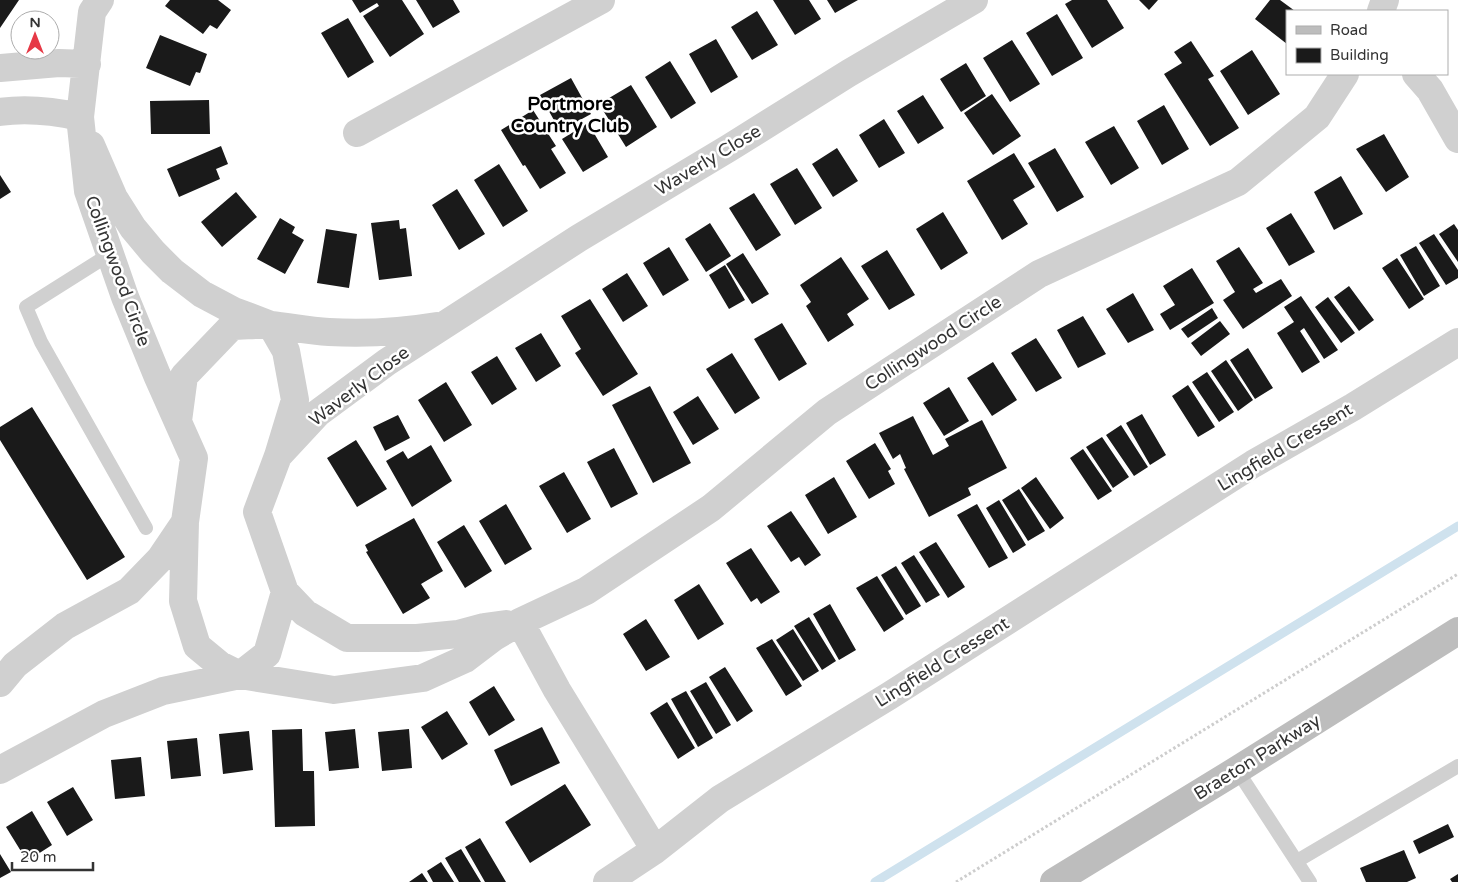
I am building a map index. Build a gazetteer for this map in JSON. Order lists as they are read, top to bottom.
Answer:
{
  "streets": {
    "street": [
      "Waverly Close",
      "Collingwood Circle",
      "Lingfield Cressent",
      "Braeton Parkway"
    ]
  },
  "crossings": [
    ["Waverly Close", "Collingwood Circle"]
  ],
  "districts": ["Portmore Country Club"],
  "legend": ["Road", "Building"],
  "scale_bar": "20 m",
  "north": "top"
}
